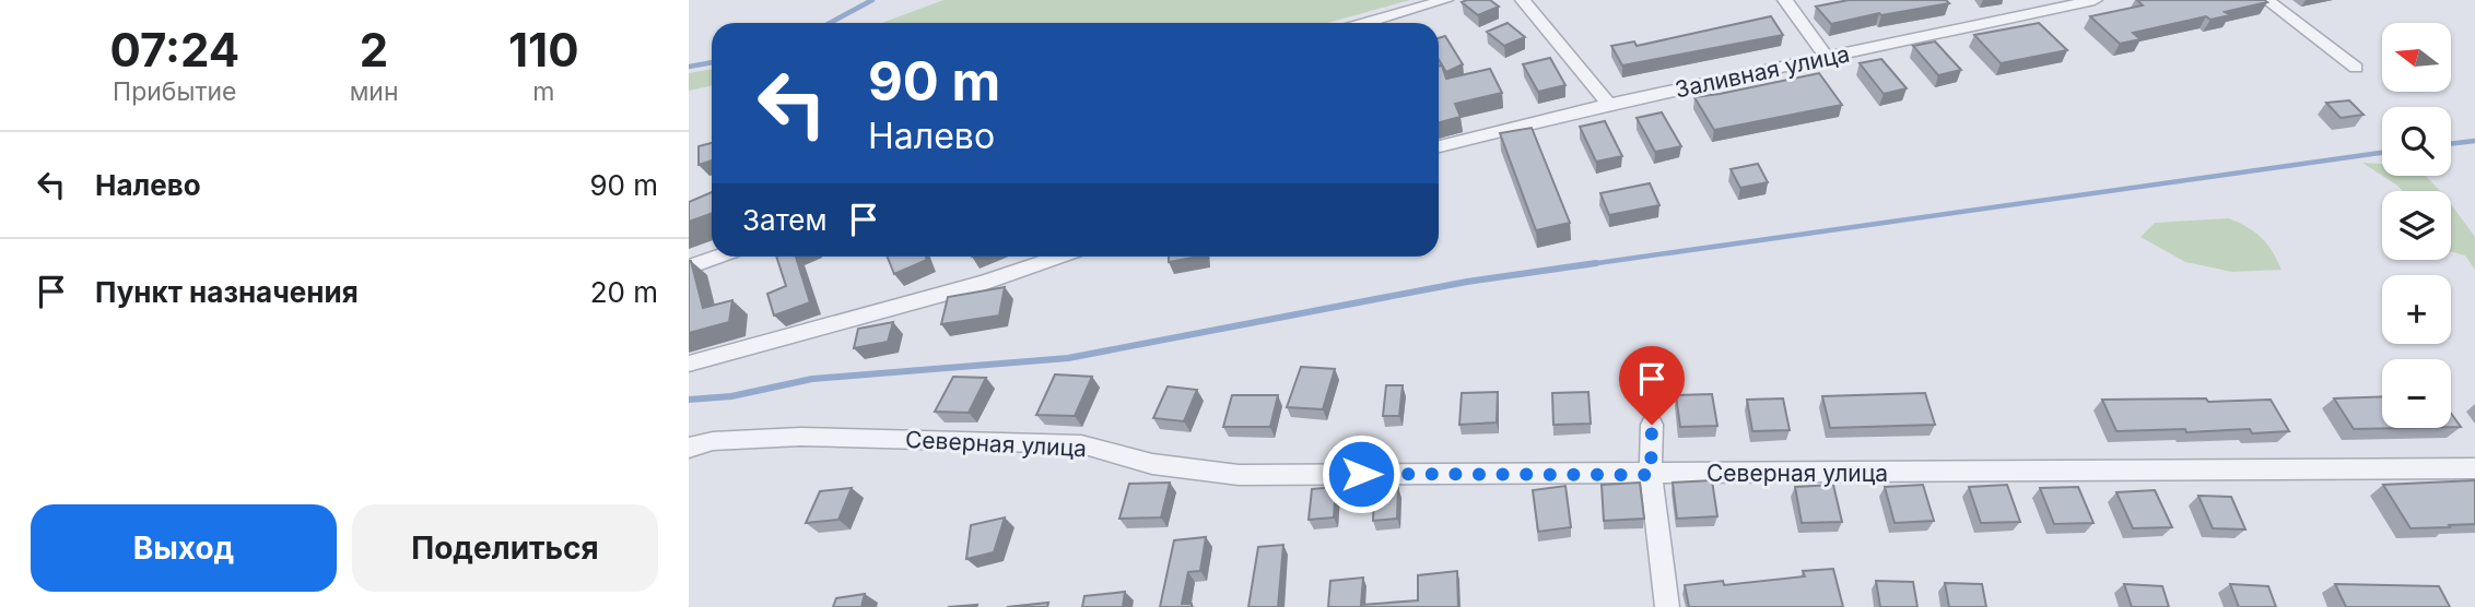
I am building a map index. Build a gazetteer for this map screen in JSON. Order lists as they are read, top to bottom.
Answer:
{
  "streets": {
    "street": ["Заливная улица", "Северная улица"]
  },
  "north": "left",
  "page": {
    "eta": [
      "07:24",
      "Прибытие",
      "2",
      "мин",
      "110",
      "m"
    ],
    "map_buttons": ["+", "−"],
    "turn": ["90 m", "Налево"],
    "list": [
      {
        "name": "Налево",
        "value": "90 m"
      },
      {
        "name": "Пункт назначения",
        "value": "20 m"
      }
    ],
    "then": "Затем",
    "buttons": ["Выход", "Поделиться"]
  }
}
